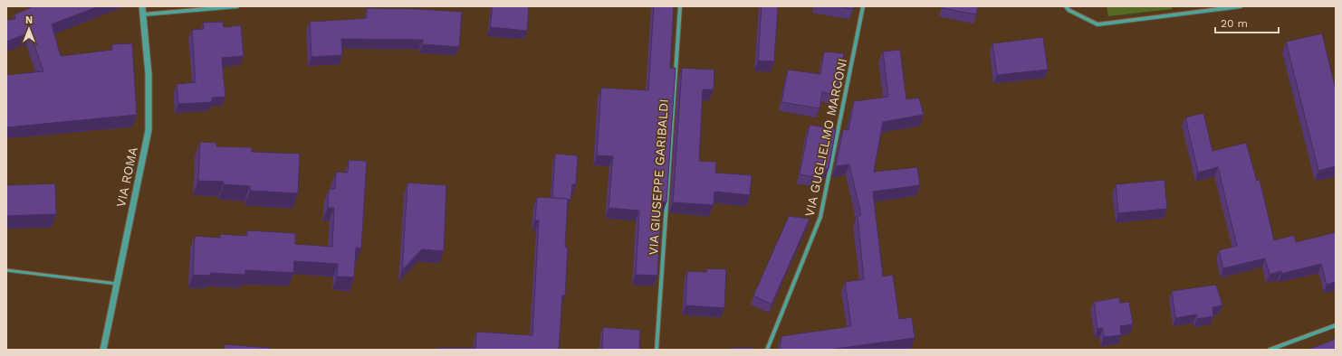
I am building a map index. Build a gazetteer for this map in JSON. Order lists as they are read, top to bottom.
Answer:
{
  "streets": {
    "street": ["VIA GUGLIELMO MARCONI", "VIA ROMA", "VIA GIUSEPPE GARIBALDI"]
  },
  "scale_bar": "20 m",
  "north": "top"
}
